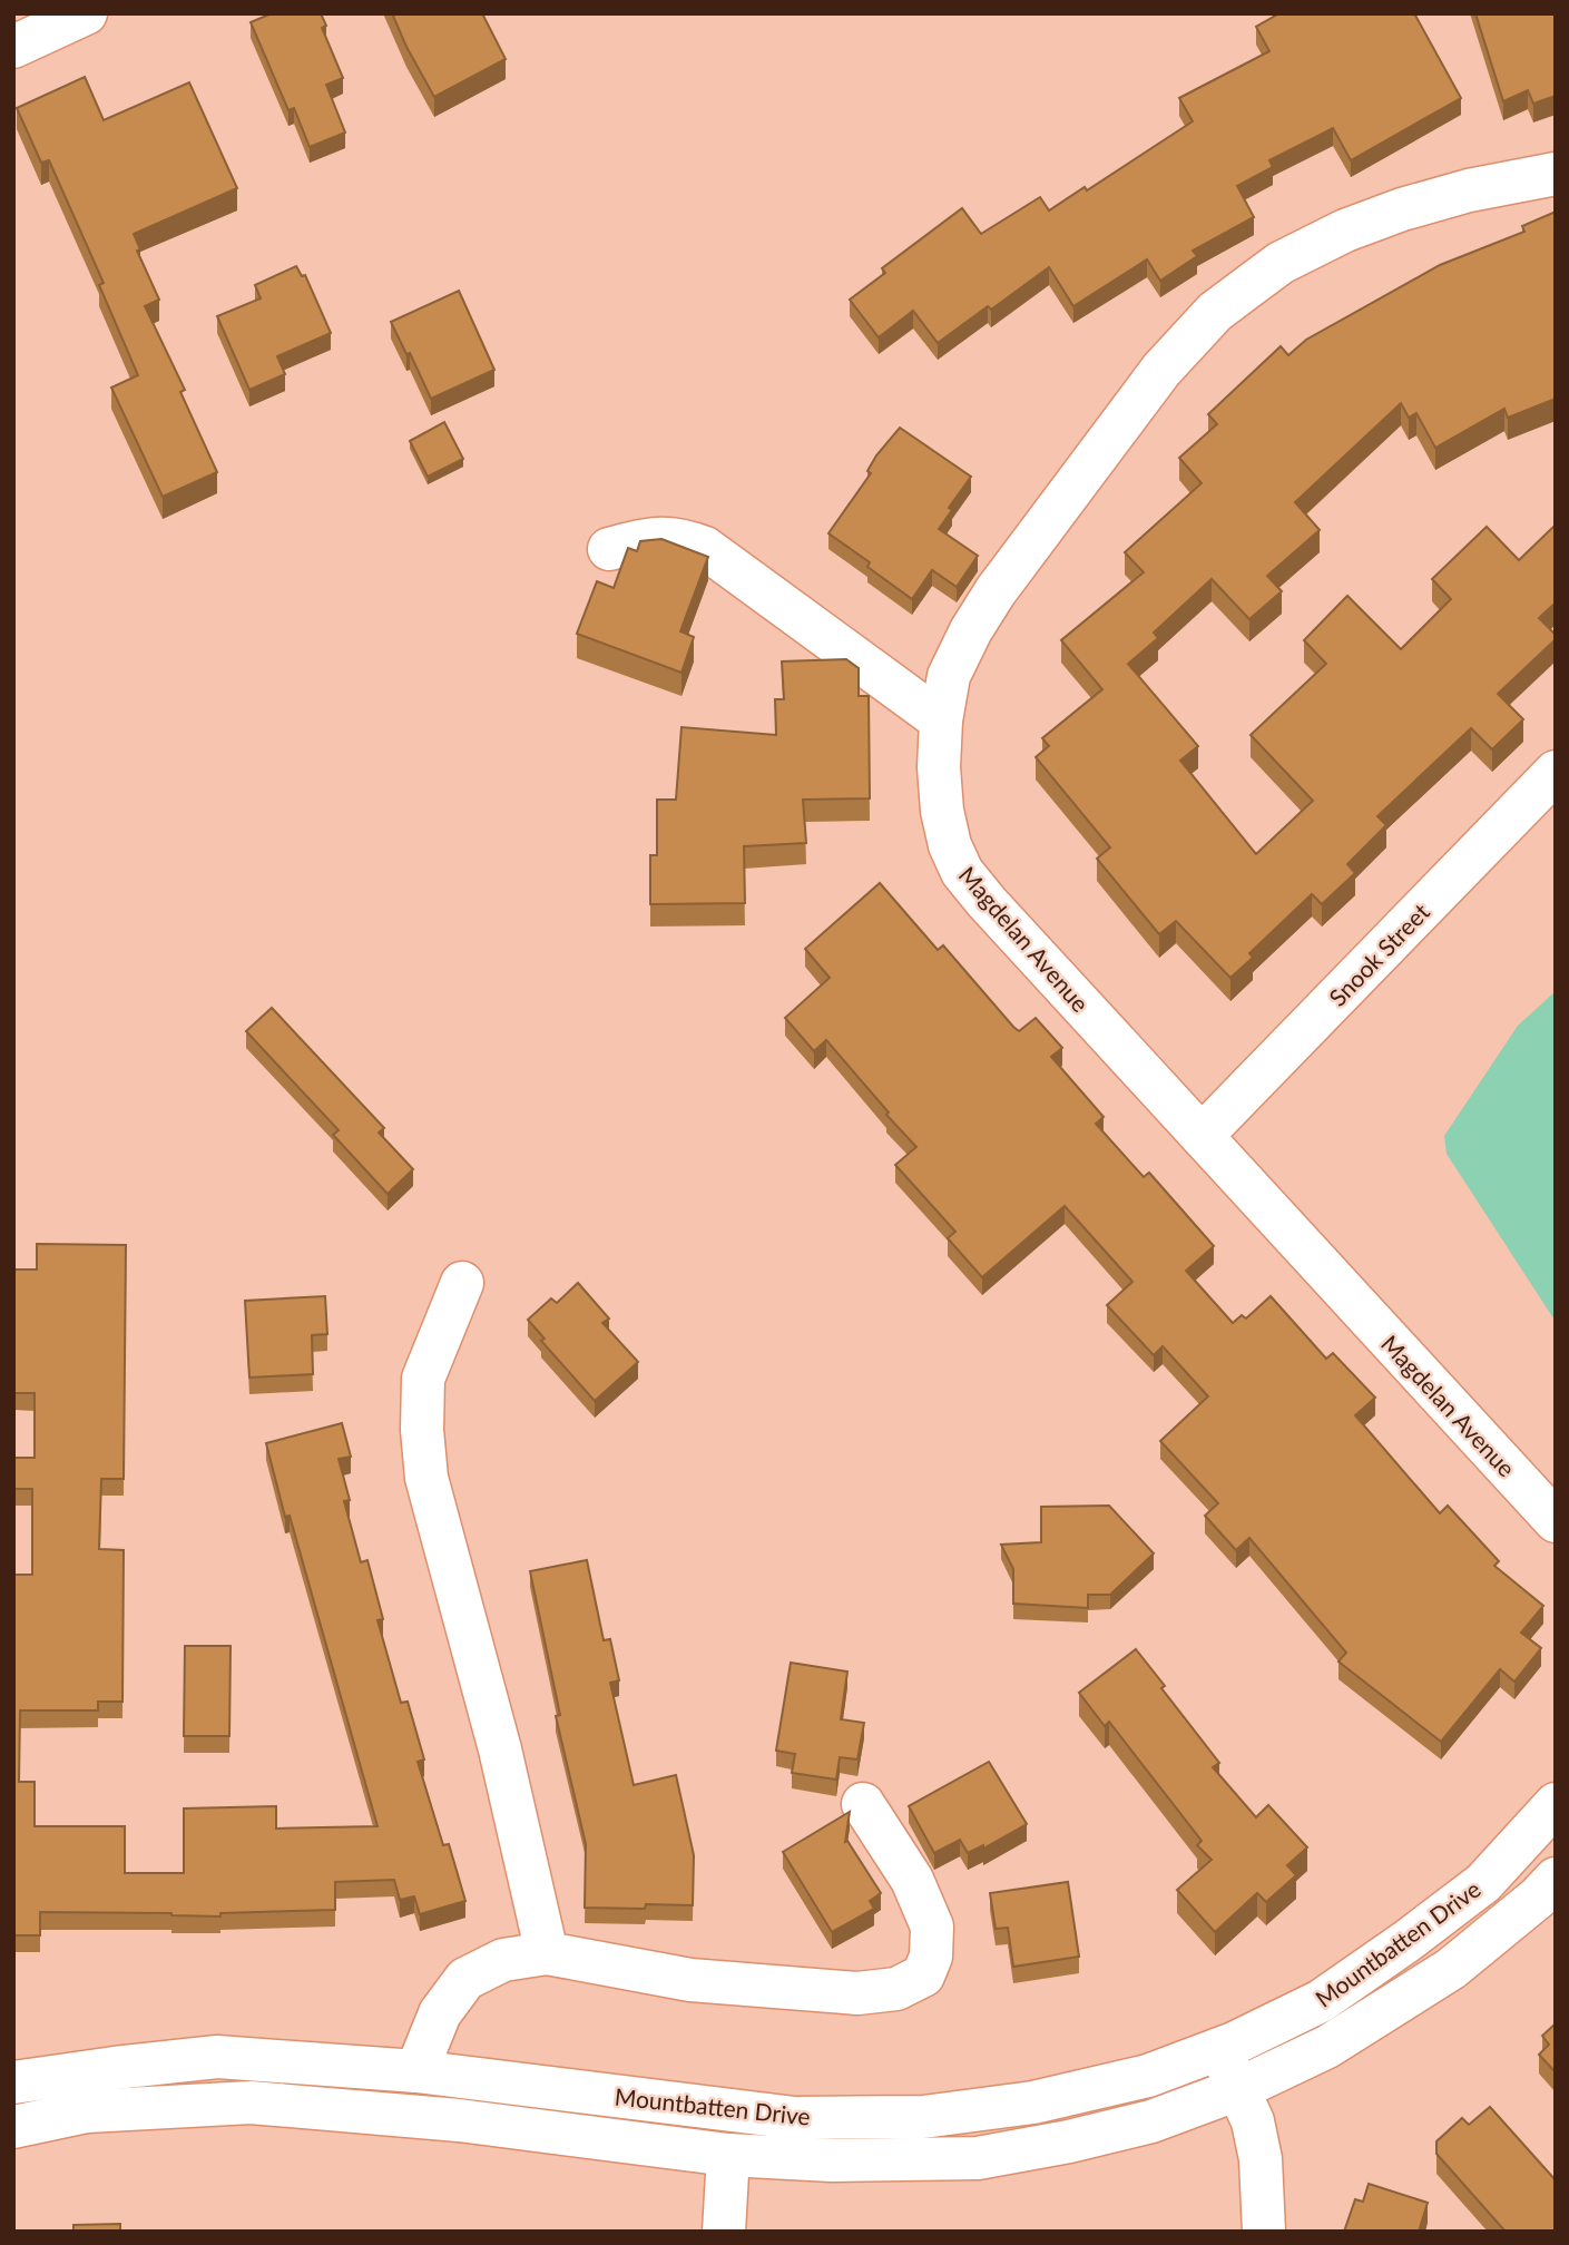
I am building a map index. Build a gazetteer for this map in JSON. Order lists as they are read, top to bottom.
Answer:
{
  "streets": {
    "street": ["Magdelan Avenue", "Snook Street", "Mountbatten Drive"]
  },
  "crossings": [
    ["Magdelan Avenue", "Snook Street"]
  ]
}
